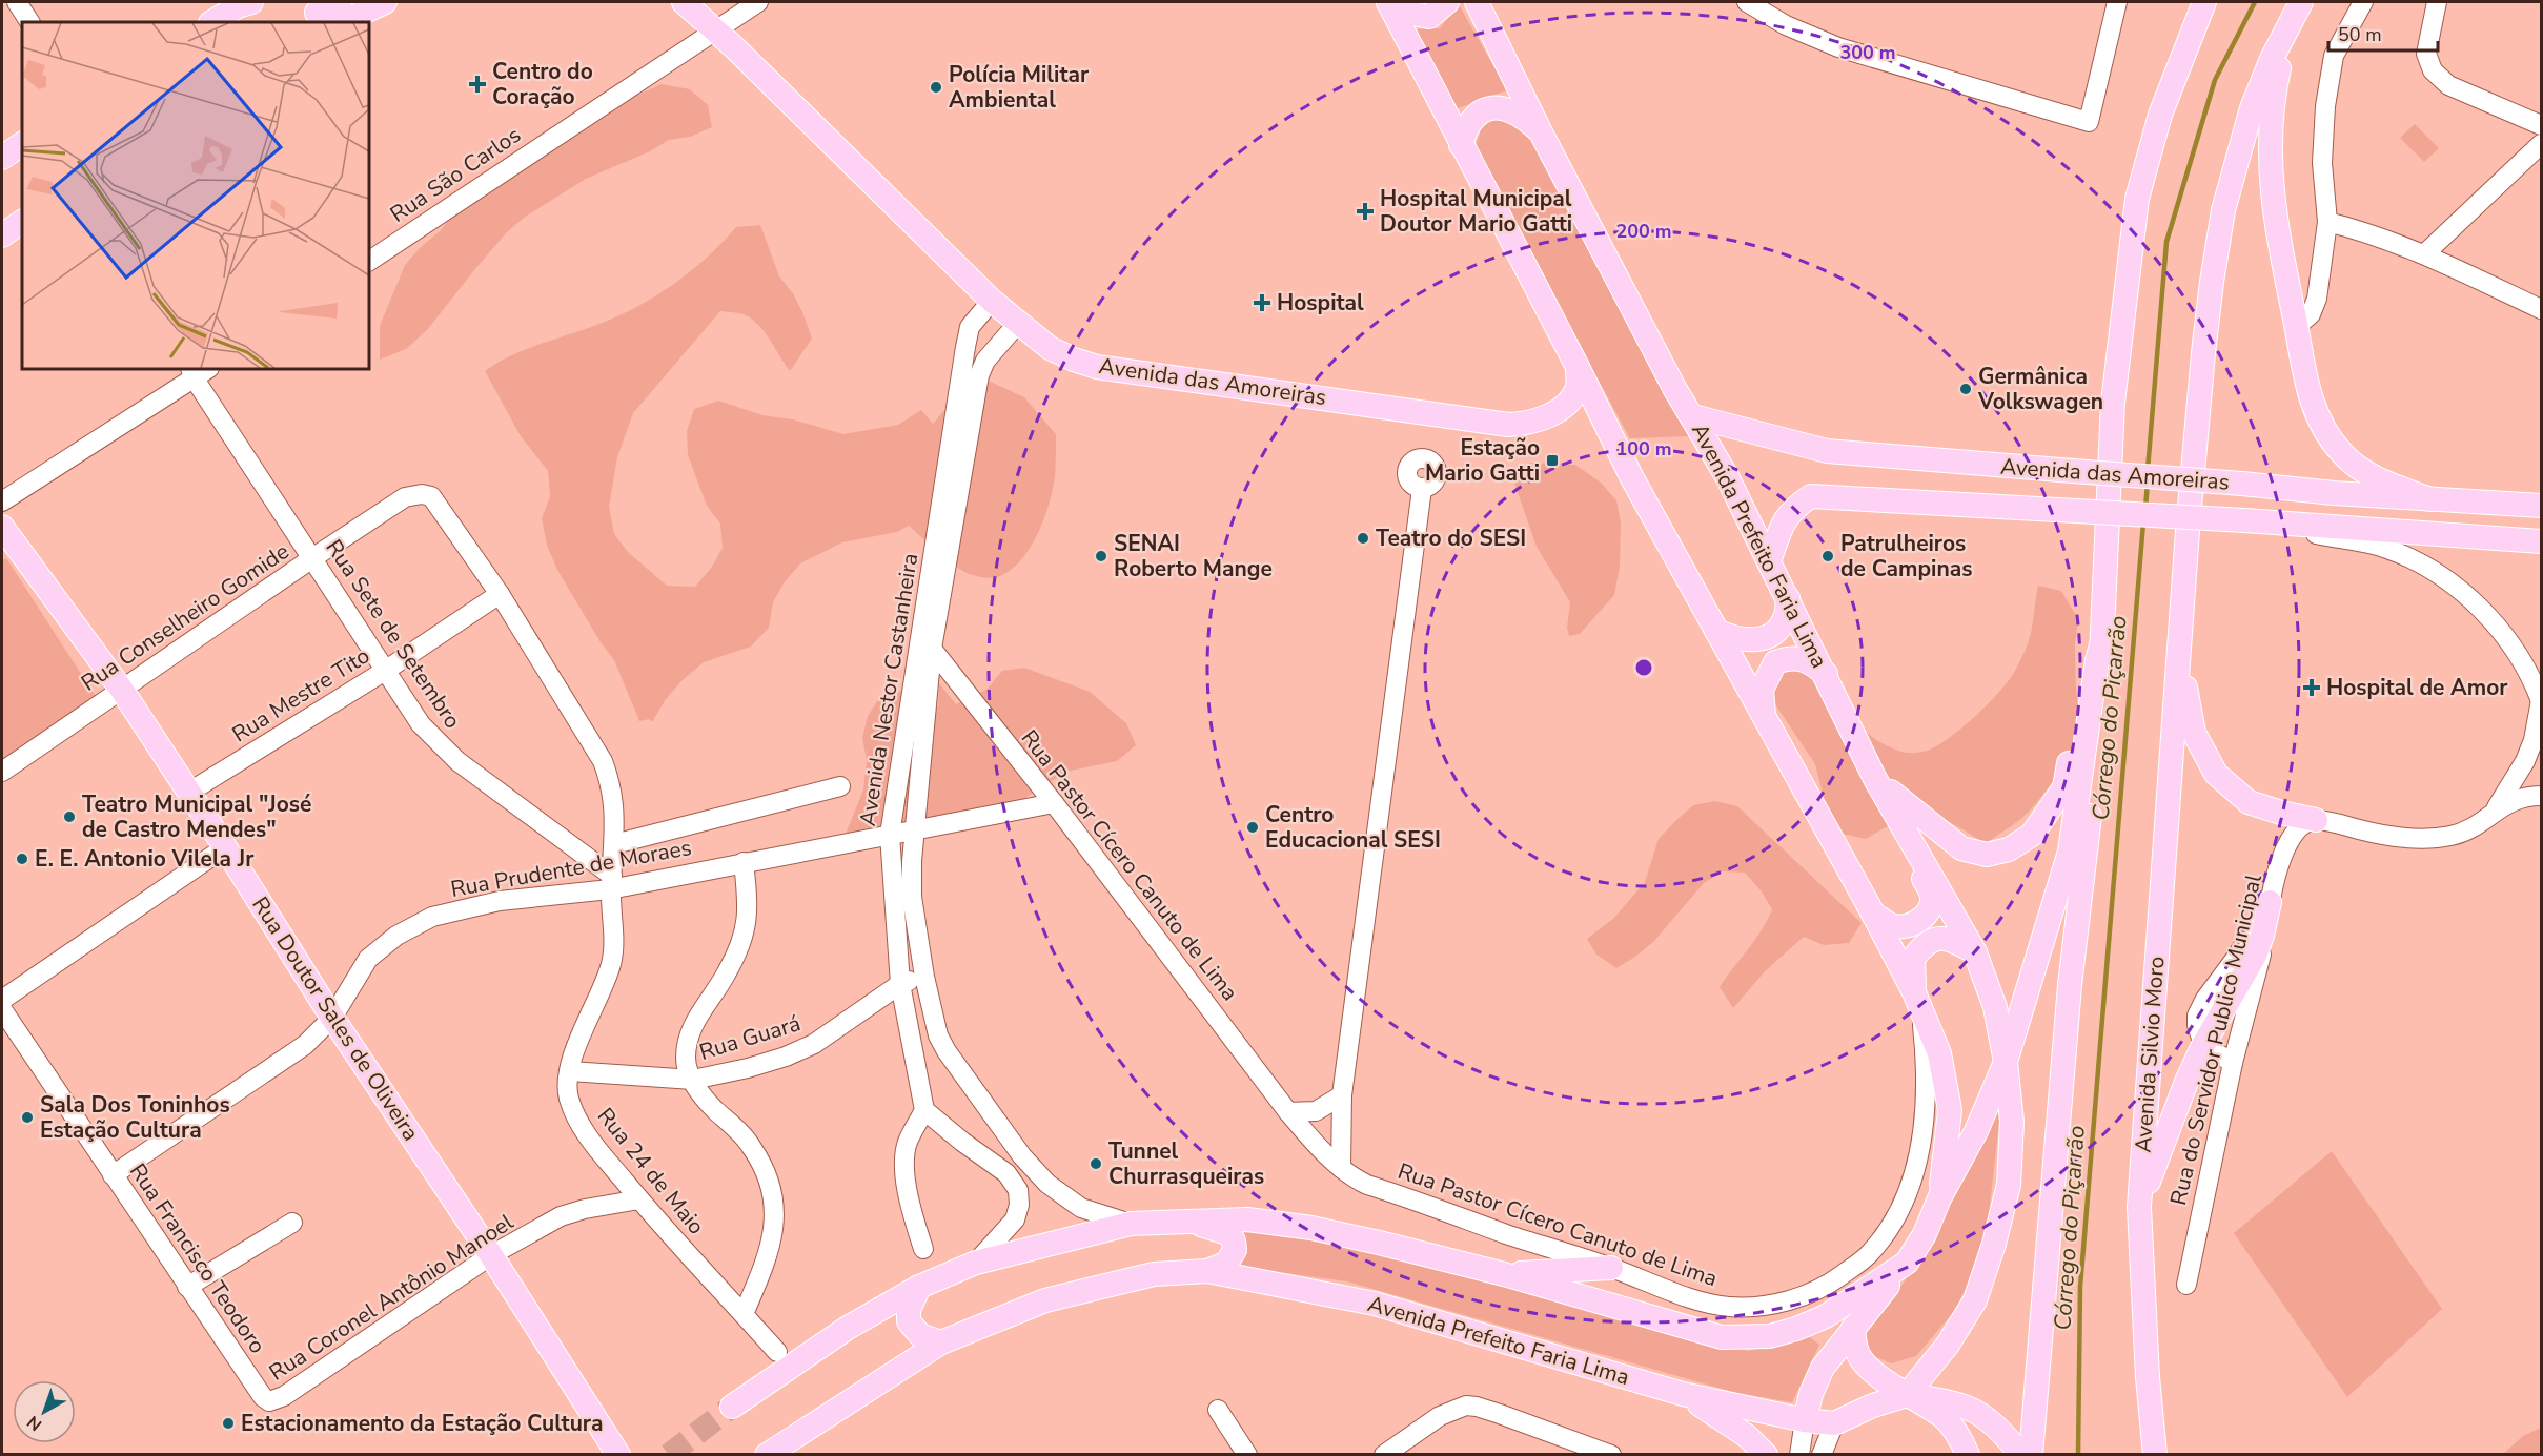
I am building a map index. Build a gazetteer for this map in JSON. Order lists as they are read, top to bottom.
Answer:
{
  "streets": {
    "main road": [
      "Avenida das Amoreiras",
      "Avenida Prefeito Faria Lima",
      "Rua Doutor Sales de Oliveira",
      "Avenida Silvio Moro"
    ],
    "street": [
      "Rua São Carlos",
      "Rua Conselheiro Gomide",
      "Rua Sete de Setembro",
      "Avenida Nestor Castanheira",
      "Rua Mestre Tito",
      "Rua Pastor Cícero Canuto de Lima",
      "Rua Prudente de Moraes",
      "Rua Guará",
      "Rua do Servidor Publico Municipal",
      "Rua 24 de Maio",
      "Rua Francisco Teodoro",
      "Rua Coronel Antônio Manoel"
    ]
  },
  "crossings": [
    ["Rua São Carlos", "Avenida das Amoreiras"],
    ["Avenida das Amoreiras", "Avenida Prefeito Faria Lima"],
    ["Avenida das Amoreiras", "Avenida Nestor Castanheira"],
    ["Rua Conselheiro Gomide", "Rua Sete de Setembro"],
    ["Rua Conselheiro Gomide", "Rua Doutor Sales de Oliveira"],
    ["Rua Conselheiro Gomide", "Rua 24 de Maio"],
    ["Rua Sete de Setembro", "Rua Mestre Tito"],
    ["Rua Sete de Setembro", "Rua Prudente de Moraes"],
    ["Rua Sete de Setembro", "Rua 24 de Maio"],
    ["Avenida Nestor Castanheira", "Rua Pastor Cícero Canuto de Lima"],
    ["Avenida Nestor Castanheira", "Rua Prudente de Moraes"],
    ["Avenida Nestor Castanheira", "Rua Guará"],
    ["Rua Mestre Tito", "Rua Doutor Sales de Oliveira"],
    ["Rua Mestre Tito", "Rua 24 de Maio"],
    ["Rua Pastor Cícero Canuto de Lima", "Rua Prudente de Moraes"],
    ["Rua Prudente de Moraes", "Rua Doutor Sales de Oliveira"],
    ["Rua Prudente de Moraes", "Rua 24 de Maio"],
    ["Rua Prudente de Moraes", "Rua Francisco Teodoro"],
    ["Rua Doutor Sales de Oliveira", "Rua Coronel Antônio Manoel"],
    ["Rua Guará", "Rua 24 de Maio"],
    ["Rua 24 de Maio", "Rua Coronel Antônio Manoel"],
    ["Rua Francisco Teodoro", "Rua Coronel Antônio Manoel"]
  ],
  "water": ["Córrego do Piçarrão"],
  "places": {
    "health": [
      "Centro do Coração",
      "Hospital Municipal Doutor Mario Gatti",
      "Hospital",
      "Hospital de Amor"
    ],
    "other": [
      "Polícia Militar Ambiental",
      "Germânica Volkswagen",
      "Teatro do SESI",
      "SENAI Roberto Mange",
      "Patrulheiros de Campinas",
      "Teatro Municipal \"José de Castro Mendes\"",
      "Centro Educacional SESI",
      "E. E. Antonio Vilela Jr",
      "Sala Dos Toninhos Estação Cultura",
      "Tunnel Churrasqueiras",
      "Estacionamento da Estação Cultura"
    ],
    "transit": ["Estação Mario Gatti"]
  },
  "scale_bar": "50 m",
  "north": "bottom left",
  "rings": ["300 m", "200 m", "100 m"]
}
